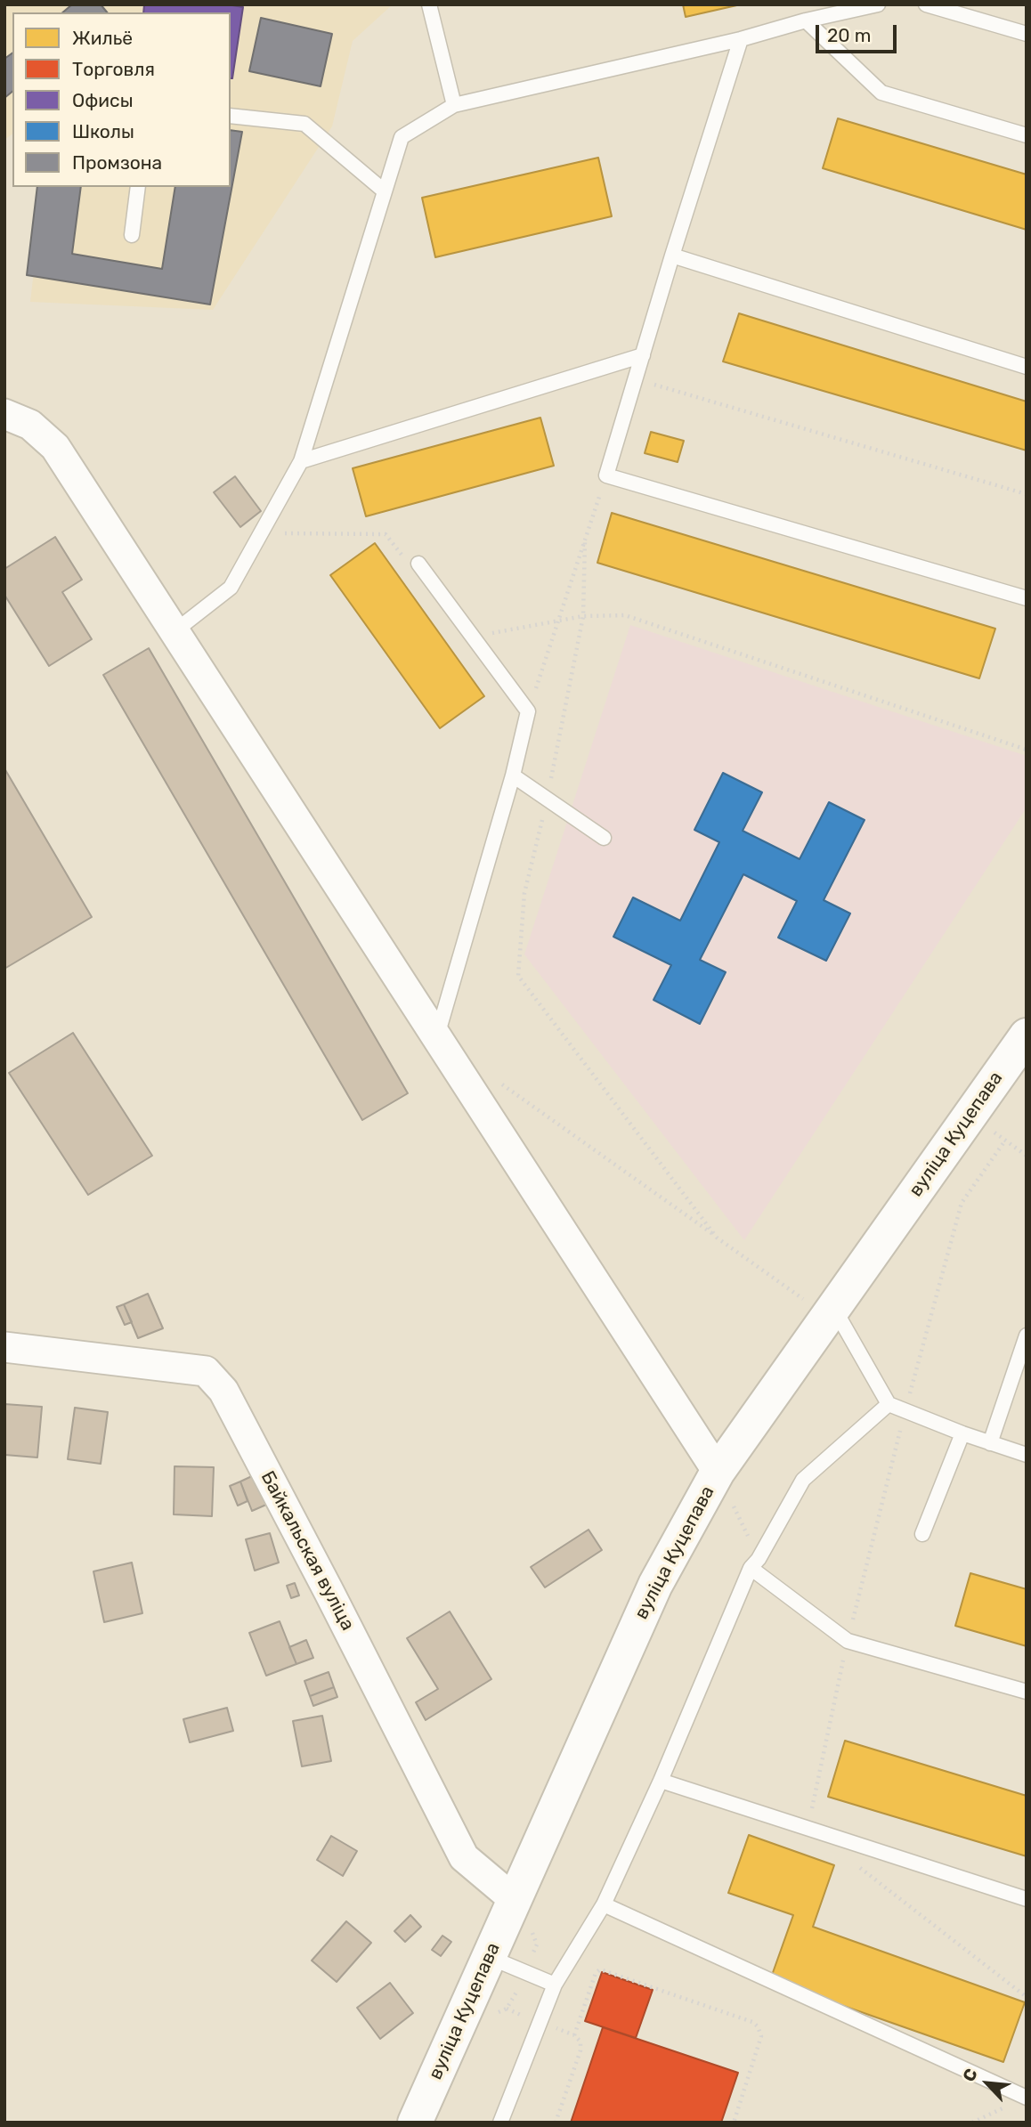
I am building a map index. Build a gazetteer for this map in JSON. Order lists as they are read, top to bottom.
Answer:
{
  "streets": {
    "main road": ["вуліца Куцепава"],
    "street": ["Байкальская вуліца"]
  },
  "crossings": [
    ["вуліца Куцепава", "Байкальская вуліца"]
  ],
  "legend": [
    "Жильё",
    "Торговля",
    "Офисы",
    "Школы",
    "Промзона"
  ],
  "scale_bar": "20 m",
  "north": "top left"
}
